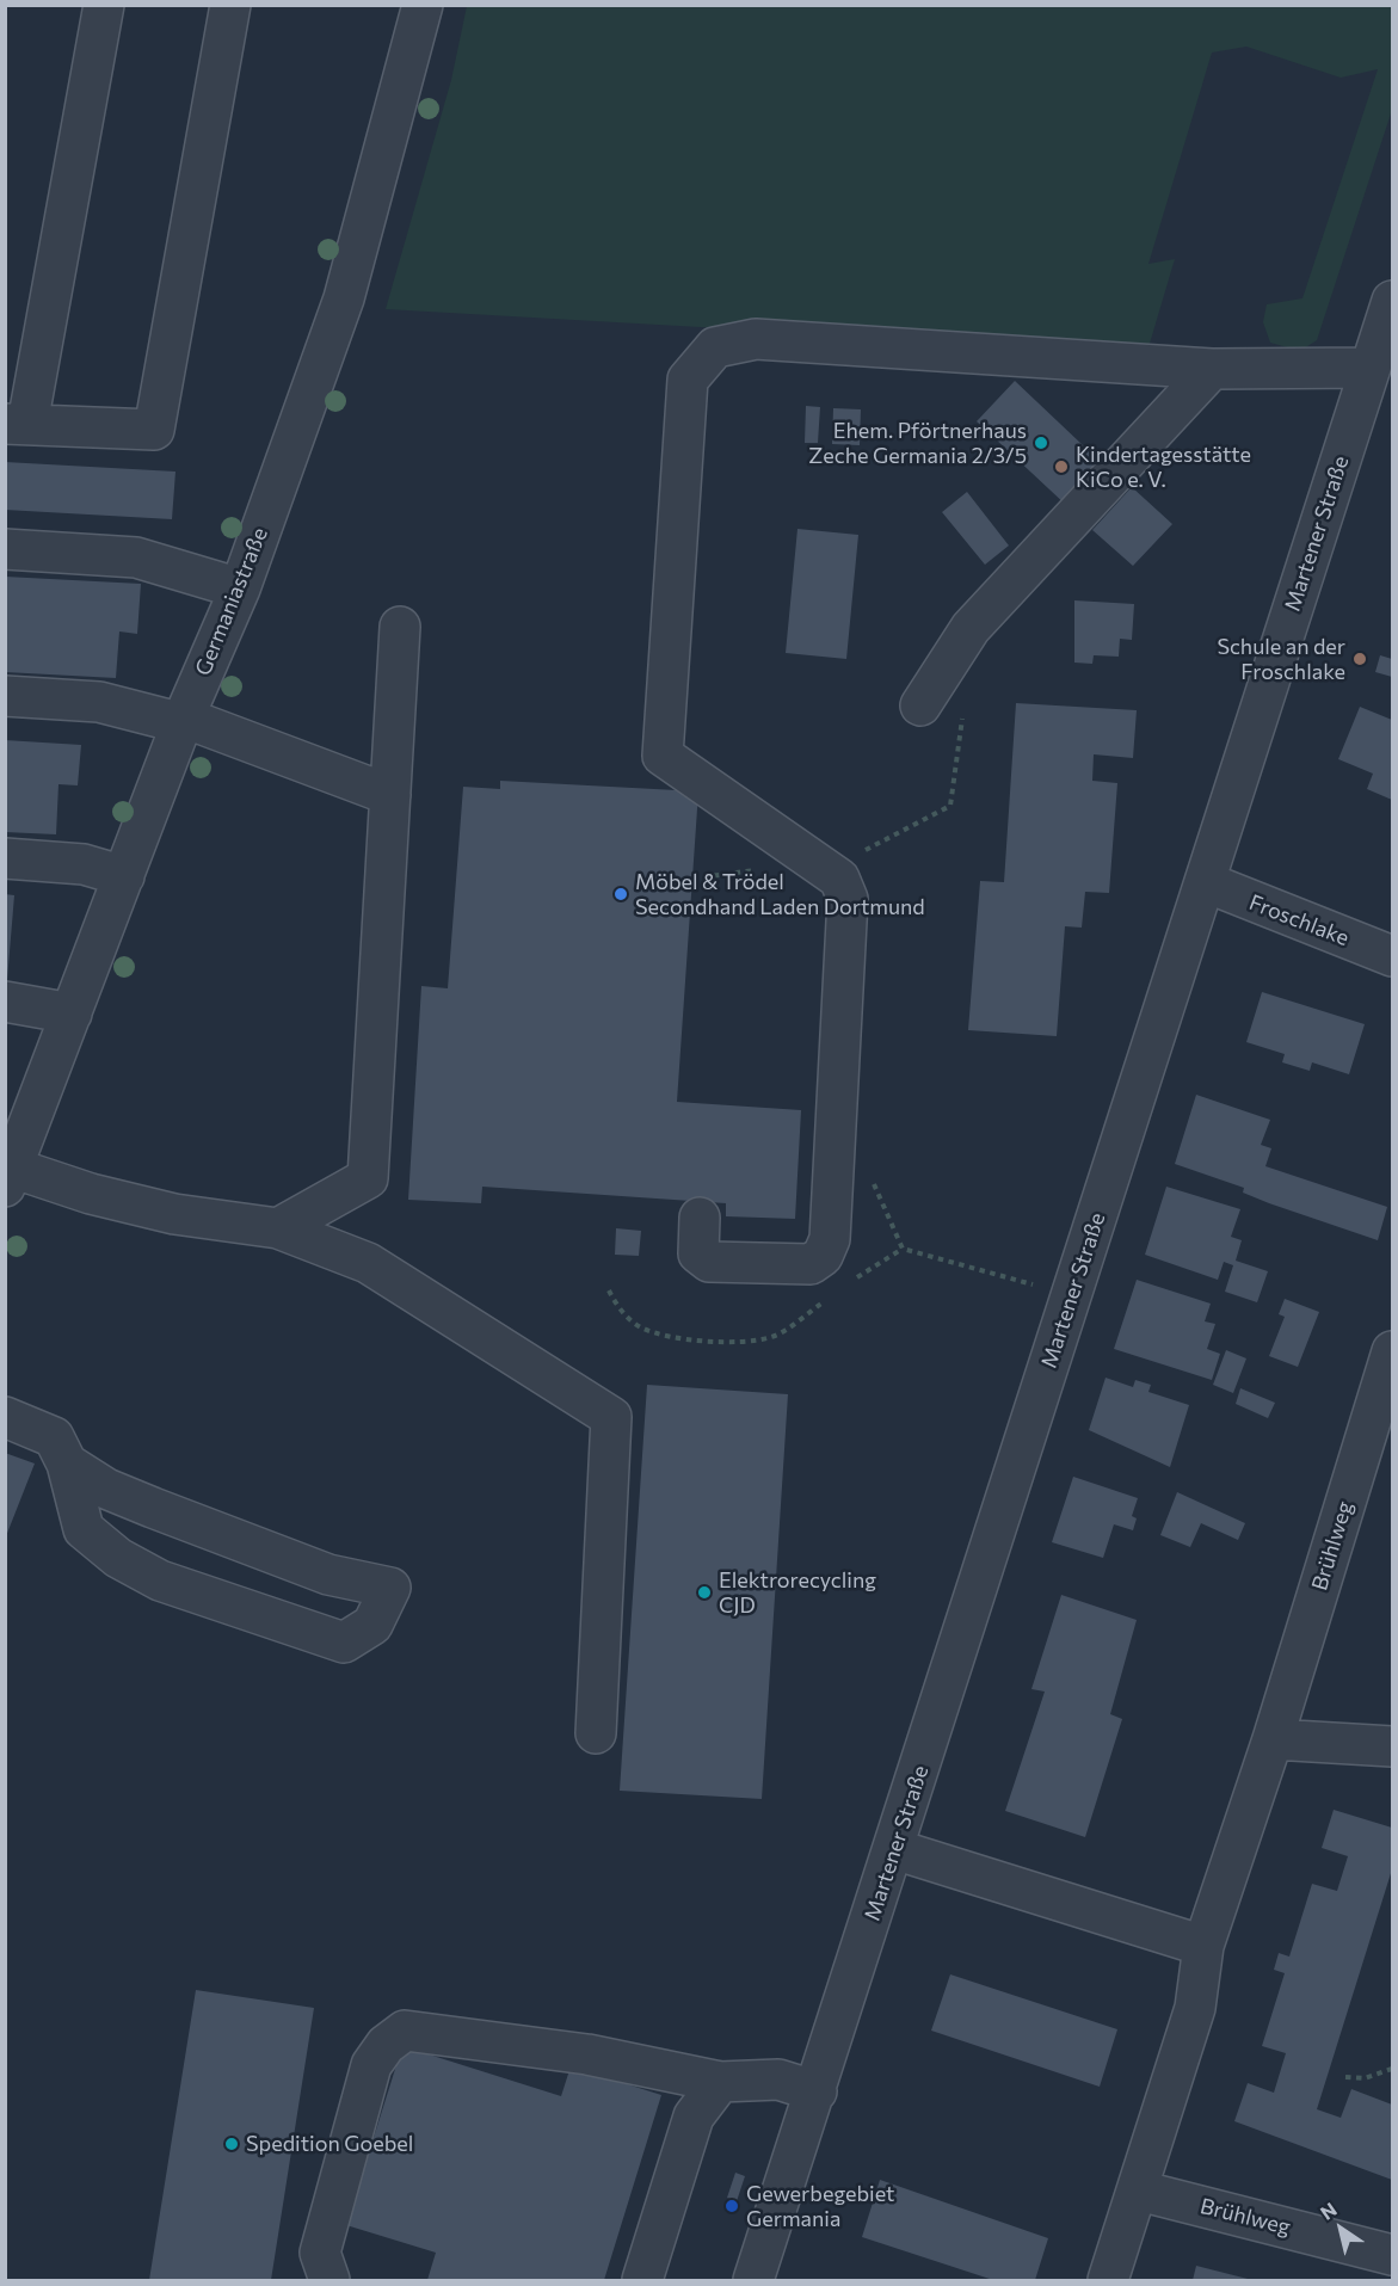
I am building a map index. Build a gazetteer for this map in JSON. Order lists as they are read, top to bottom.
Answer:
{
  "streets": {
    "street": [
      "Martener Straße",
      "Germaniastraße",
      "Froschlake",
      "Brühlweg"
    ]
  },
  "crossings": [
    ["Martener Straße", "Froschlake"]
  ],
  "places": [
    "Ehem. Pförtnerhaus Zeche Germania 2/3/5",
    "Kindertagesstätte KiCo e. V.",
    "Schule an der Froschlake",
    "Möbel & Trödel Secondhand Laden Dortmund",
    "Elektrorecycling CJD",
    "Spedition Goebel",
    "Gewerbegebiet Germania"
  ],
  "north": "top left"
}
